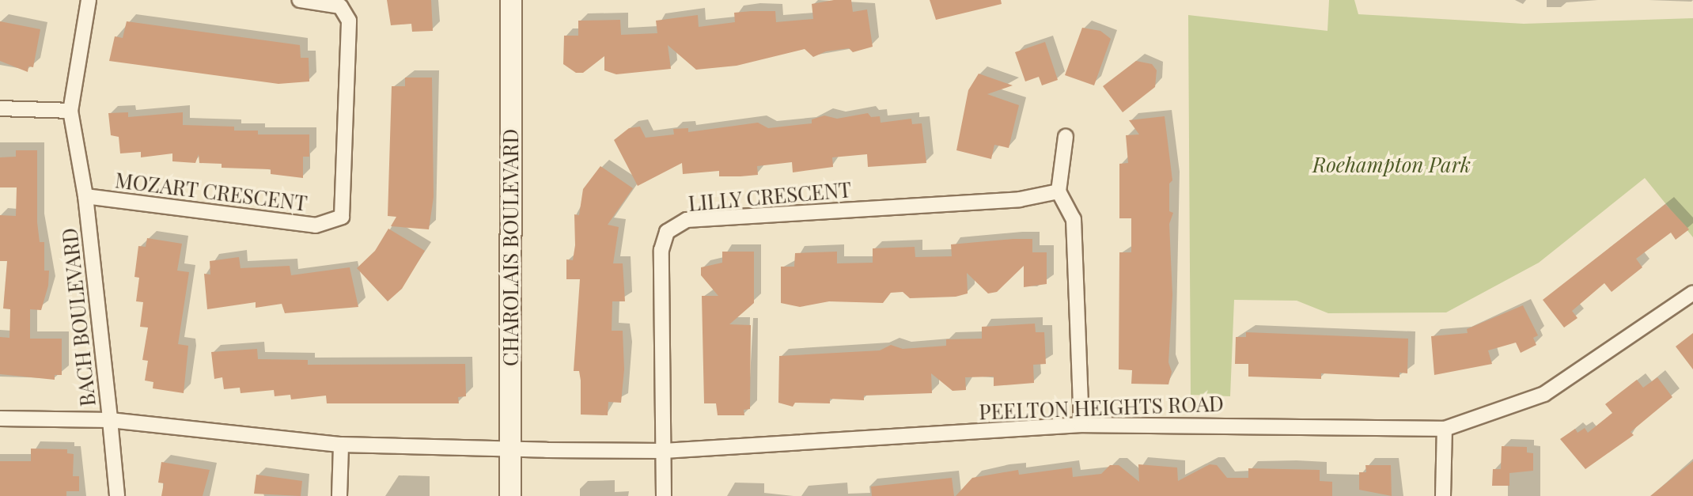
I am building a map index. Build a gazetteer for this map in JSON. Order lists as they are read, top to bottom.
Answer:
{
  "streets": {
    "street": [
      "MOZART CRESCENT",
      "LILLY CRESCENT",
      "CHAROLAIS BOULEVARD",
      "BACH BOULEVARD",
      "PEELTON HEIGHTS ROAD"
    ]
  },
  "crossings": [
    ["MOZART CRESCENT", "BACH BOULEVARD"],
    ["LILLY CRESCENT", "PEELTON HEIGHTS ROAD"],
    ["CHAROLAIS BOULEVARD", "BACH BOULEVARD"],
    ["CHAROLAIS BOULEVARD", "PEELTON HEIGHTS ROAD"],
    ["BACH BOULEVARD", "PEELTON HEIGHTS ROAD"]
  ],
  "parks": ["Roehampton Park"]
}
